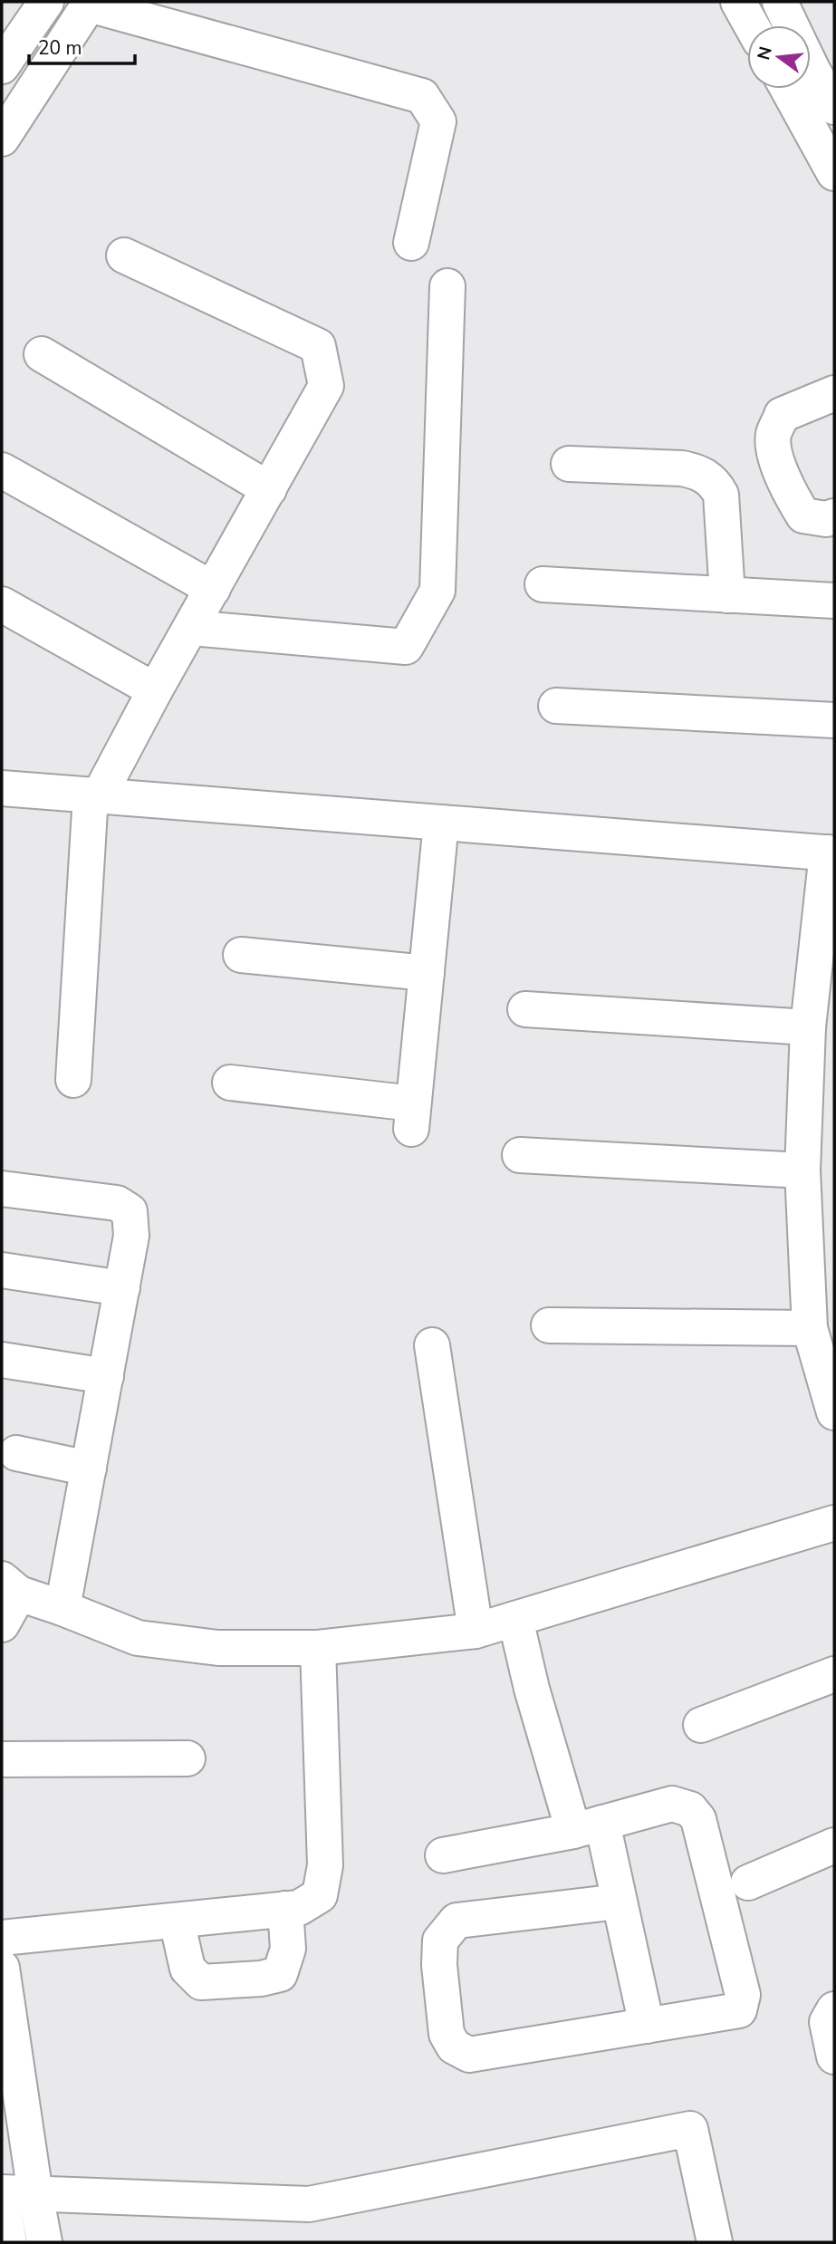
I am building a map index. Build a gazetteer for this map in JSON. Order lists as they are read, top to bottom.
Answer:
{
  "scale_bar": "20 m",
  "north": "left"
}
